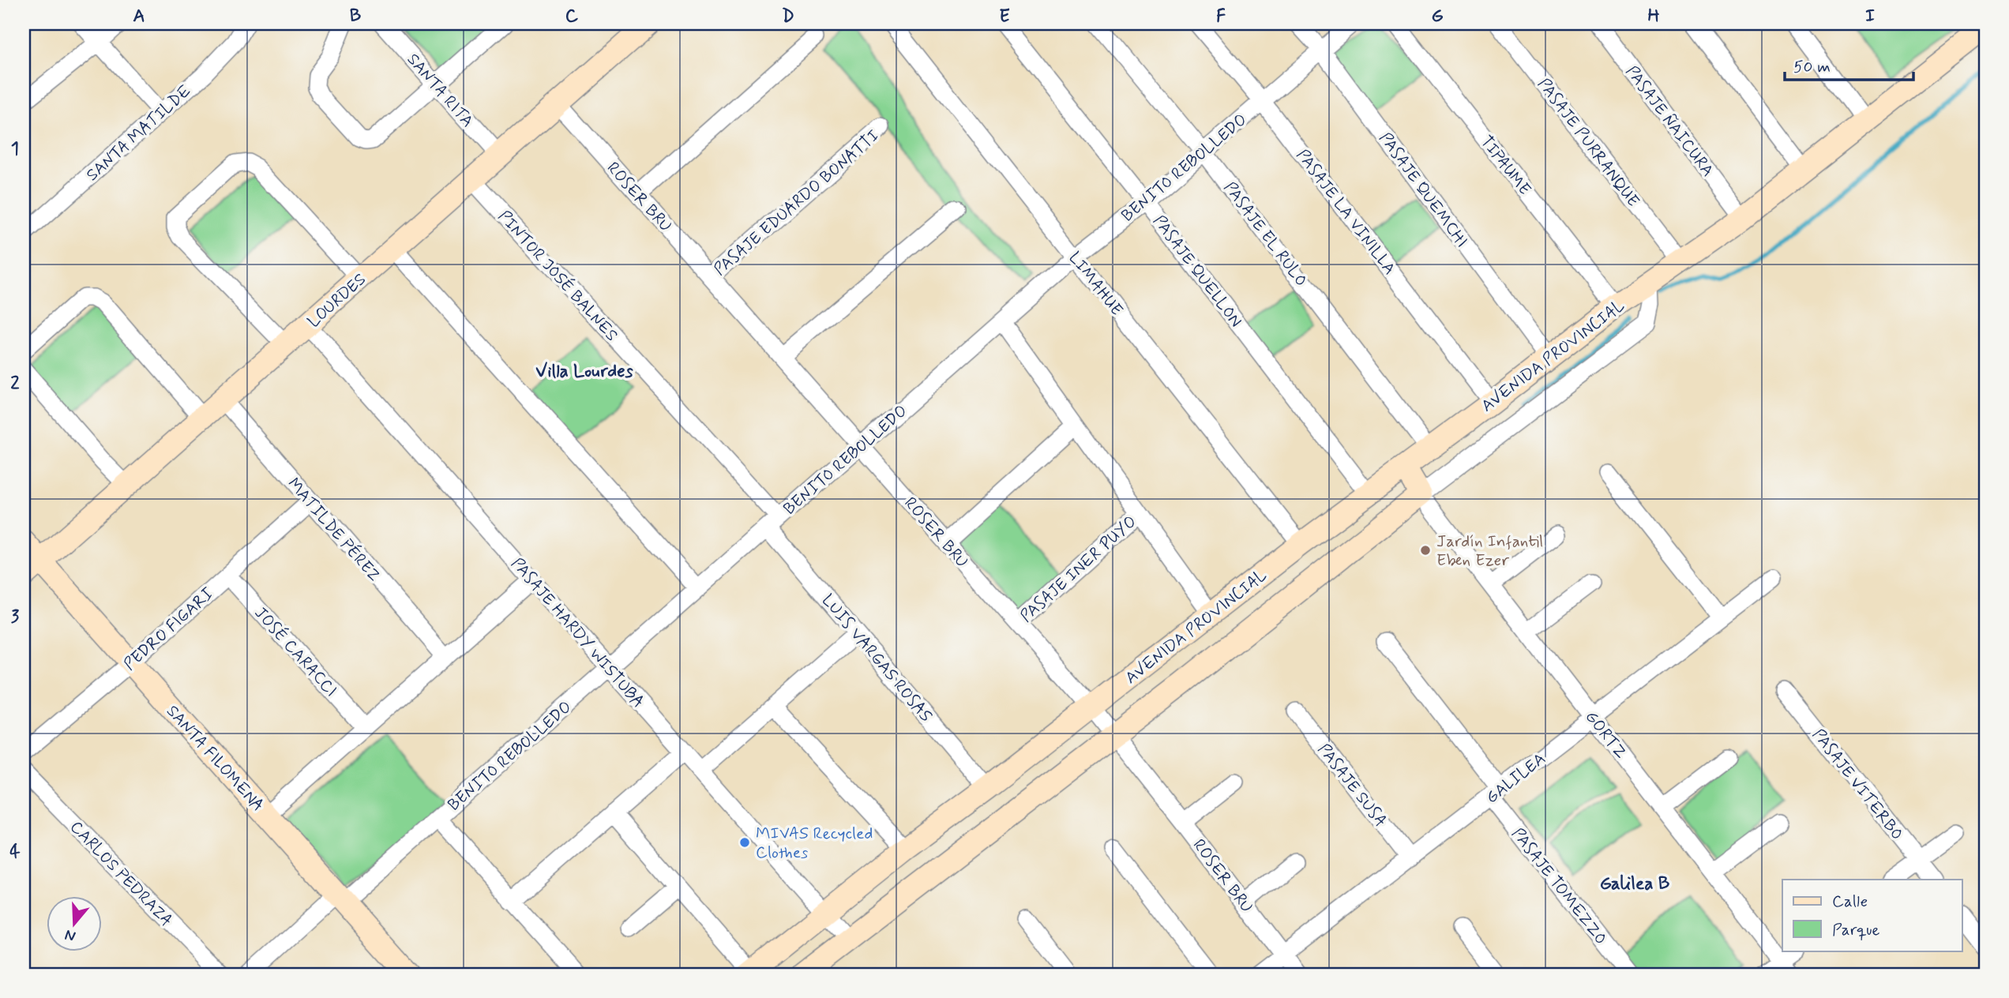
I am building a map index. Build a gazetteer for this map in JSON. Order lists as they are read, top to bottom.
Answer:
{
  "streets": {
    "street": [
      "SANTA RITA",
      "PASAJE ÑAICURA",
      "SANTA MATILDE",
      "PASAJE PURRANQUE",
      "TIPAUME",
      "BENITO REBOLLEDO",
      "PASAJE QUEMCHI",
      "ROSER BRU",
      "PASAJE EDUARDO BONATTI",
      "PASAJE LA VINILLA",
      "PASAJE EL RULO",
      "PASAJE QUELLON",
      "PINTOR JOSÉ BALNES",
      "LIMAHUE",
      "LOURDES",
      "AVENIDA PROVINCIAL",
      "MATILDE PÉREZ",
      "PASAJE INER PUYO",
      "PEDRO FIGARI",
      "PASAJE HARDY WISTUBA",
      "JOSÉ CARACCI",
      "LUIS VARGAS ROSAS",
      "GORTZ",
      "SANTA FILOMENA",
      "GALILEA",
      "PASAJE VITERBO",
      "PASAJE SUSA",
      "CARLOS PEDRAZA",
      "PASAJE TOMEZZO"
    ]
  },
  "crossings": [
    ["SANTA RITA", "LOURDES"],
    ["PASAJE ÑAICURA", "AVENIDA PROVINCIAL"],
    ["PASAJE PURRANQUE", "AVENIDA PROVINCIAL"],
    ["TIPAUME", "AVENIDA PROVINCIAL"],
    ["BENITO REBOLLEDO", "PASAJE QUEMCHI"],
    ["BENITO REBOLLEDO", "ROSER BRU"],
    ["BENITO REBOLLEDO", "PASAJE LA VINILLA"],
    ["BENITO REBOLLEDO", "PASAJE EL RULO"],
    ["BENITO REBOLLEDO", "PASAJE QUELLON"],
    ["BENITO REBOLLEDO", "PINTOR JOSÉ BALNES"],
    ["BENITO REBOLLEDO", "LIMAHUE"],
    ["BENITO REBOLLEDO", "PASAJE HARDY WISTUBA"],
    ["BENITO REBOLLEDO", "LUIS VARGAS ROSAS"],
    ["BENITO REBOLLEDO", "SANTA FILOMENA"],
    ["PASAJE QUEMCHI", "AVENIDA PROVINCIAL"],
    ["ROSER BRU", "PASAJE EDUARDO BONATTI"],
    ["ROSER BRU", "LOURDES"],
    ["ROSER BRU", "AVENIDA PROVINCIAL"],
    ["ROSER BRU", "PASAJE INER PUYO"],
    ["ROSER BRU", "GALILEA"],
    ["PASAJE LA VINILLA", "AVENIDA PROVINCIAL"],
    ["PASAJE EL RULO", "AVENIDA PROVINCIAL"],
    ["PASAJE QUELLON", "AVENIDA PROVINCIAL"],
    ["PINTOR JOSÉ BALNES", "LOURDES"],
    ["PINTOR JOSÉ BALNES", "LUIS VARGAS ROSAS"],
    ["LIMAHUE", "AVENIDA PROVINCIAL"],
    ["LOURDES", "MATILDE PÉREZ"],
    ["LOURDES", "PASAJE HARDY WISTUBA"],
    ["LOURDES", "SANTA FILOMENA"],
    ["AVENIDA PROVINCIAL", "PASAJE HARDY WISTUBA"],
    ["AVENIDA PROVINCIAL", "LUIS VARGAS ROSAS"],
    ["AVENIDA PROVINCIAL", "GORTZ"],
    ["MATILDE PÉREZ", "PEDRO FIGARI"],
    ["PEDRO FIGARI", "JOSÉ CARACCI"],
    ["PEDRO FIGARI", "SANTA FILOMENA"],
    ["GORTZ", "GALILEA"],
    ["GALILEA", "PASAJE SUSA"],
    ["GALILEA", "PASAJE TOMEZZO"]
  ],
  "districts": ["Villa Lourdes", "Galilea B"],
  "places": ["Jardín Infantil Eben Ezer", "MIVAS Recycled Clothes"],
  "legend": ["Calle", "Parque"],
  "scale_bar": "50 m",
  "north": "bottom",
  "grid": {
    "columns": [
      "A",
      "B",
      "C",
      "D",
      "E",
      "F",
      "G",
      "H",
      "I"
    ],
    "rows": [
      "1",
      "2",
      "3",
      "4"
    ]
  }
}
